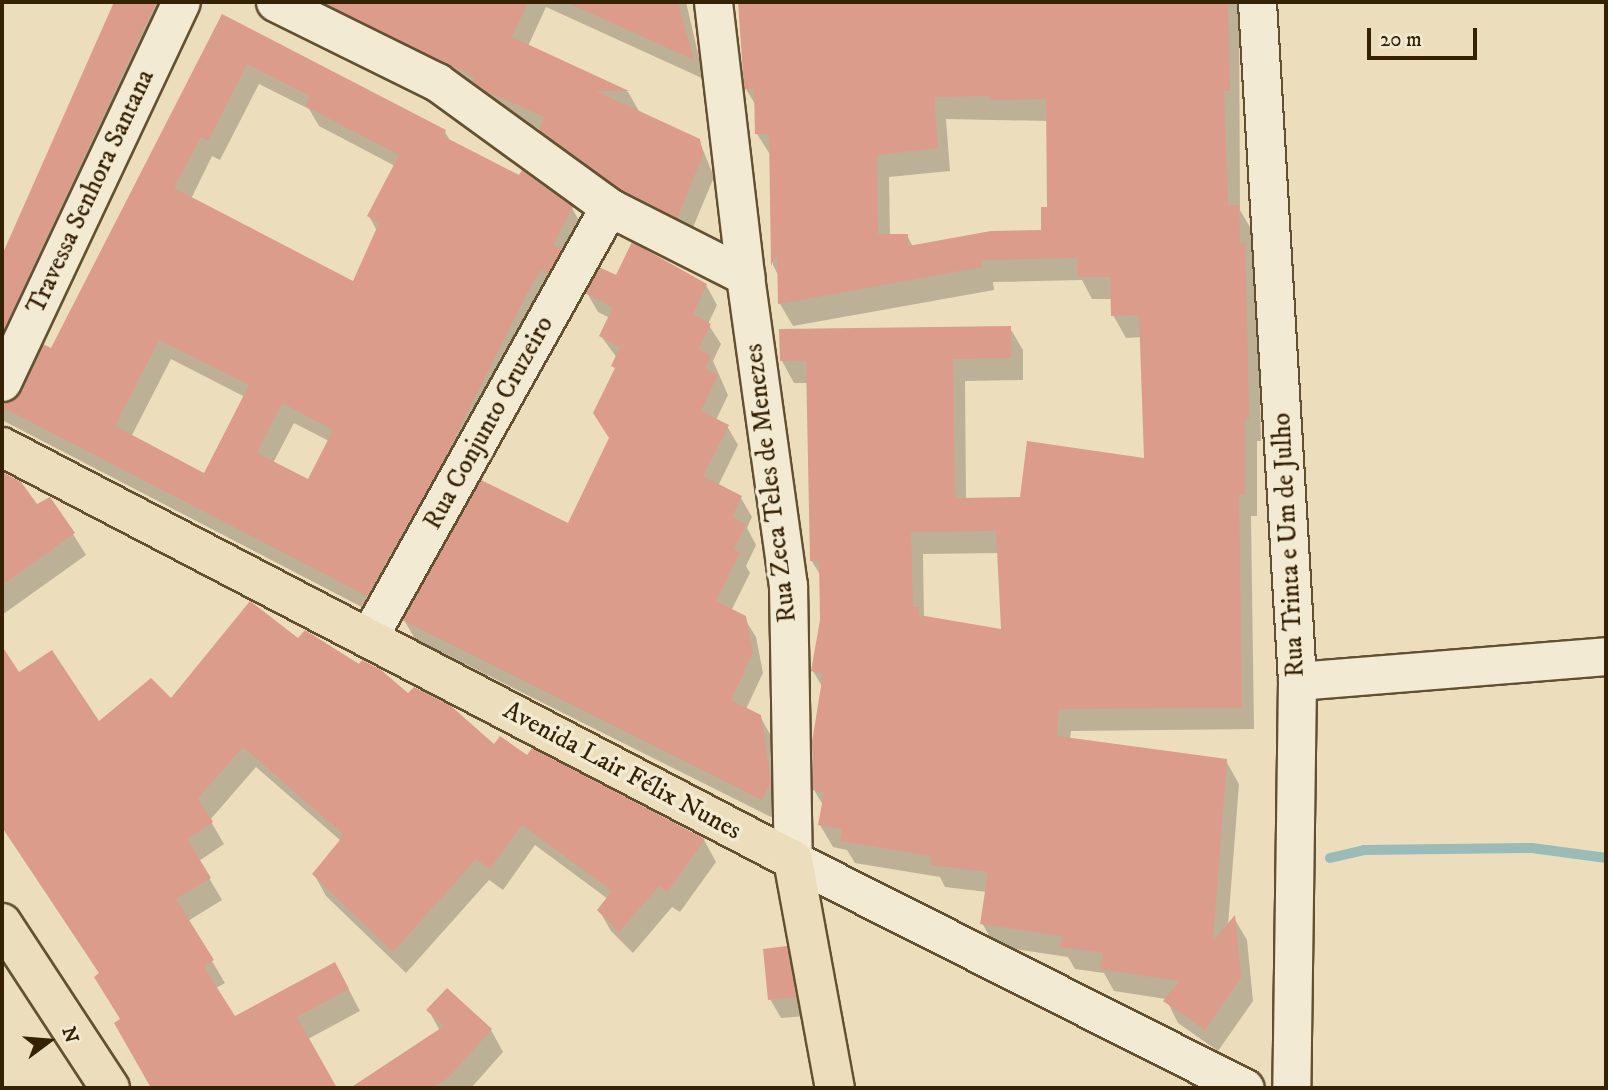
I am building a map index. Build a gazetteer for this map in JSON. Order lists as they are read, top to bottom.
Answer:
{
  "streets": {
    "main road": ["Rua Zeca Teles de Menezes", "Avenida Lair Félix Nunes"],
    "street": ["Travessa Senhora Santana", "Rua Conjunto Cruzeiro", "Rua Trinta e Um de Julho"]
  },
  "crossings": [
    ["Rua Conjunto Cruzeiro", "Avenida Lair Félix Nunes"],
    ["Rua Zeca Teles de Menezes", "Avenida Lair Félix Nunes"]
  ],
  "scale_bar": "20 m",
  "north": "right"
}
